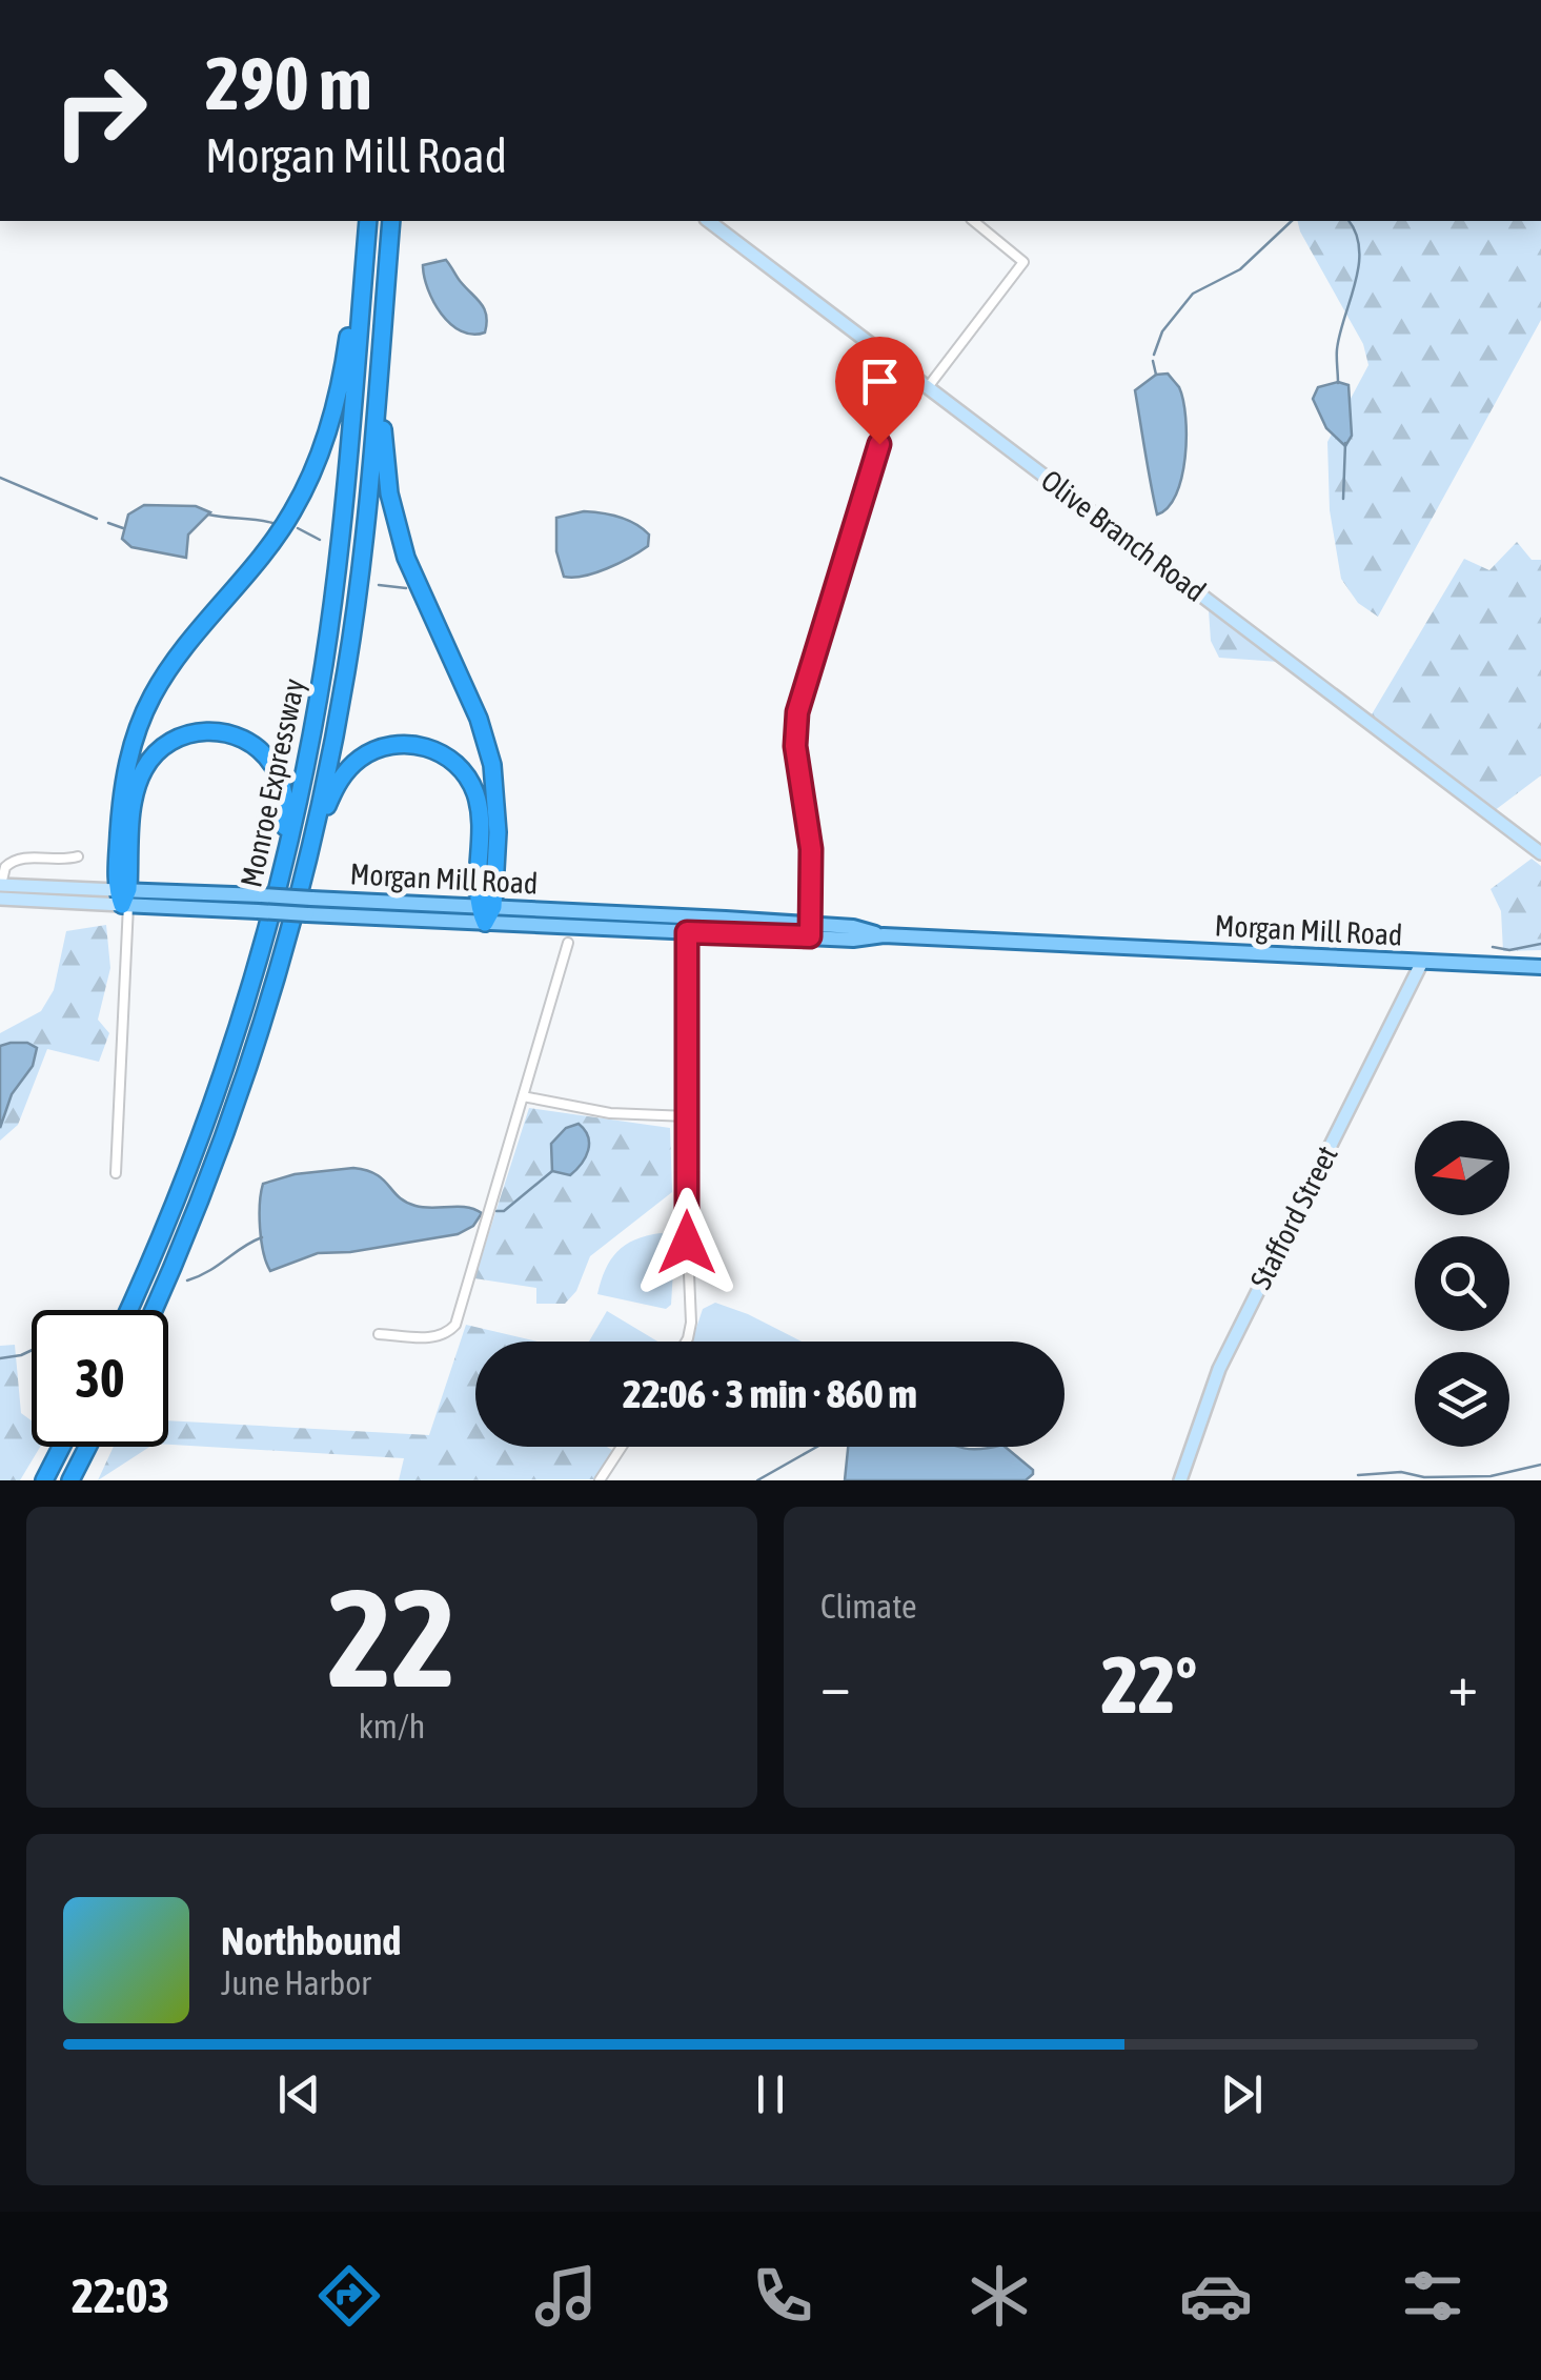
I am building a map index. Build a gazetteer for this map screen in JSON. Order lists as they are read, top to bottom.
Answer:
{
  "streets": {
    "highway": ["Monroe Expressway"],
    "main road": ["Morgan Mill Road"],
    "street": ["Olive Branch Road", "Stafford Street"]
  },
  "crossings": [
    ["Morgan Mill Road", "Stafford Street"]
  ],
  "north": "left",
  "page": {
    "turn": ["290 m", "Morgan Mill Road"],
    "limit": "30",
    "trip": "22:06 · 3 min · 860 m",
    "tile": [
      ["22", "km/h"],
      "Climate"
    ],
    "heat": ["−", "22°", "+"],
    "song": ["Northbound", "June Harbor"],
    "tabs": "22:03"
  }
}
